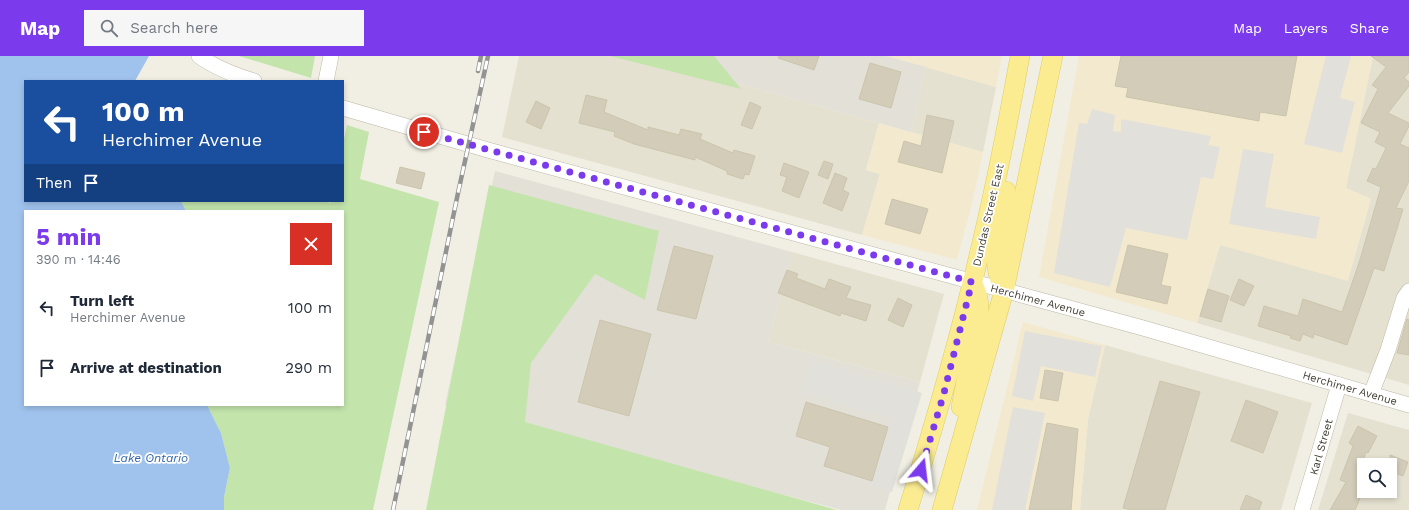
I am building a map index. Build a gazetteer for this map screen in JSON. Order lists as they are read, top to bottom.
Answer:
{
  "streets": {
    "main road": ["Dundas Street East"],
    "street": ["Herchimer Avenue", "Karl Street"]
  },
  "crossings": [
    ["Dundas Street East", "Herchimer Avenue"],
    ["Herchimer Avenue", "Karl Street"]
  ],
  "water": ["Lake Ontario"],
  "page": {
    "header": "Map",
    "search": "Search here",
    "nav": ["Map", "Layers", "Share"],
    "turn": ["100 m", "Herchimer Avenue"],
    "then": "Then",
    "heading": ["5 min", "390 m · 14:46"],
    "list": [
      {
        "name": "Turn left",
        "note": "Herchimer Avenue",
        "value": "100 m"
      },
      {
        "name": "Arrive at destination",
        "value": "290 m"
      }
    ]
  }
}
